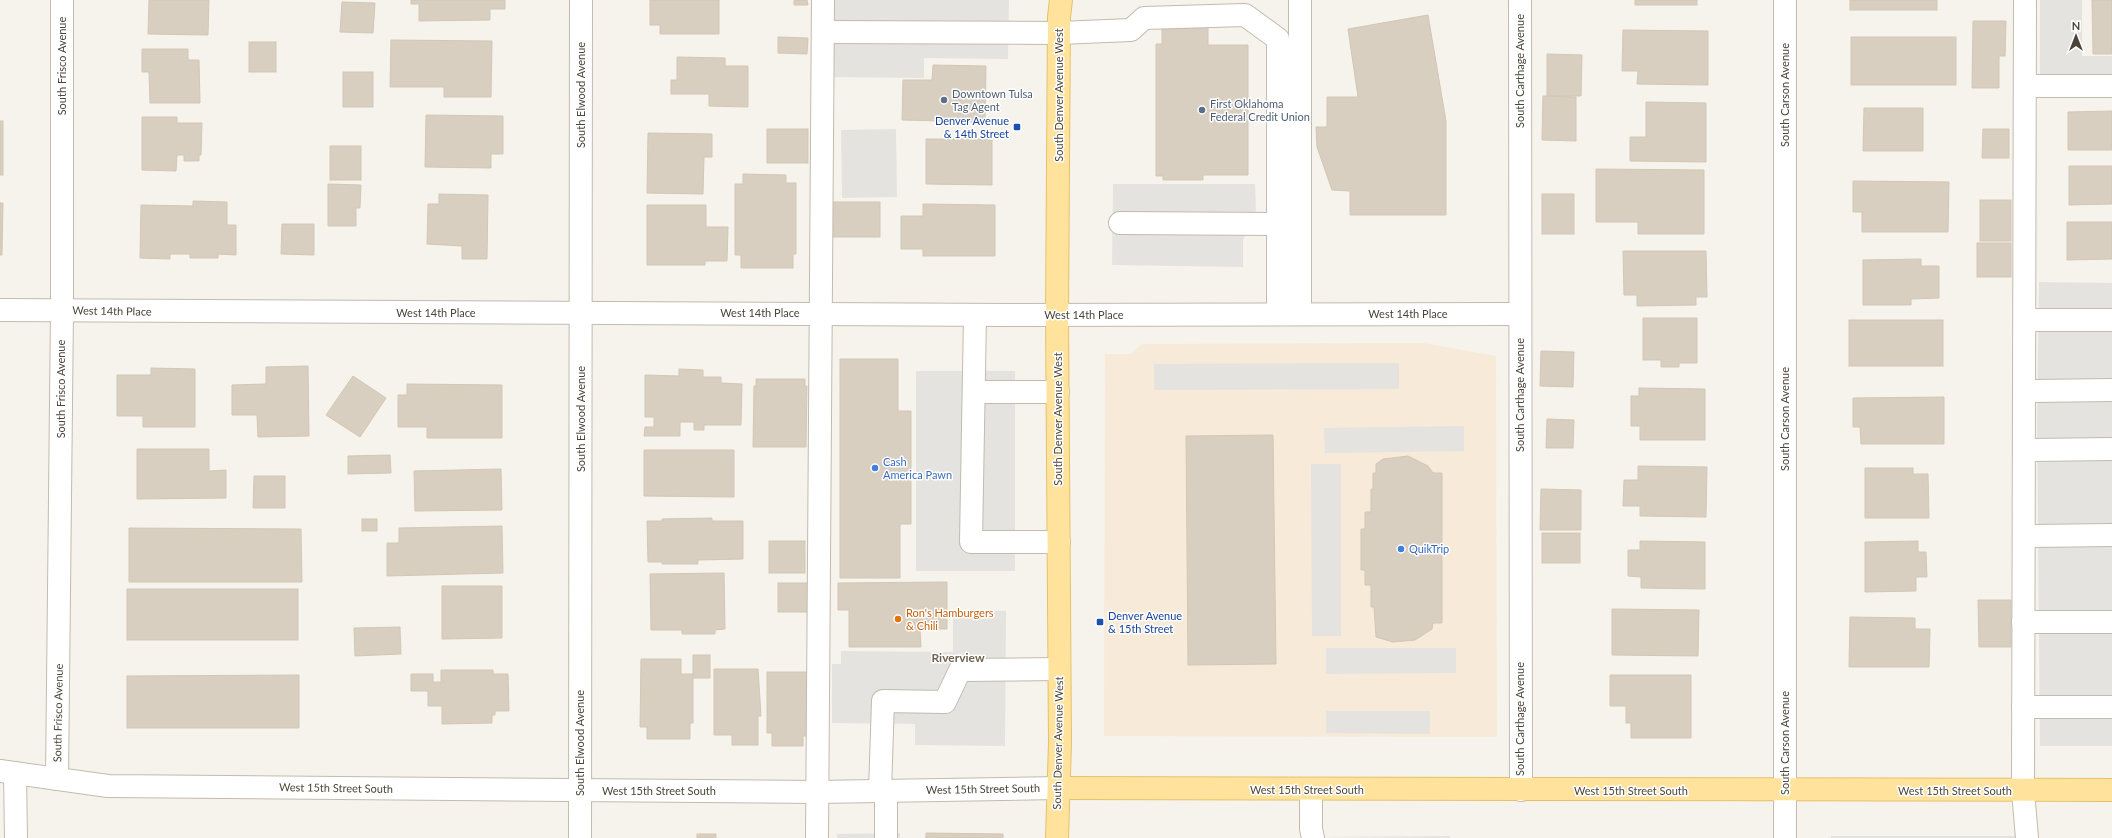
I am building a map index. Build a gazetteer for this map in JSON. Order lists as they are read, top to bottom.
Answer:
{
  "streets": {
    "main road": ["South Denver Avenue West", "West 15th Street South"],
    "street": [
      "South Frisco Avenue",
      "South Carthage Avenue",
      "South Elwood Avenue",
      "South Carson Avenue",
      "West 14th Place"
    ]
  },
  "crossings": [
    ["South Frisco Avenue", "West 14th Place"],
    ["South Frisco Avenue", "West 15th Street South"],
    ["South Carthage Avenue", "West 14th Place"],
    ["South Carthage Avenue", "West 15th Street South"],
    ["South Elwood Avenue", "West 14th Place"],
    ["South Elwood Avenue", "West 15th Street South"],
    ["South Denver Avenue West", "West 14th Place"],
    ["South Denver Avenue West", "West 15th Street South"],
    ["South Carson Avenue", "West 15th Street South"]
  ],
  "districts": ["Riverview"],
  "places": {
    "other": [
      "Downtown Tulsa Tag Agent",
      "First Oklahoma Federal Credit Union",
      "Cash America Pawn",
      "QuikTrip",
      "Ron's Hamburgers & Chili"
    ],
    "transit": ["Denver Avenue & 14th Street", "Denver Avenue & 15th Street"]
  },
  "north": "top"
}
